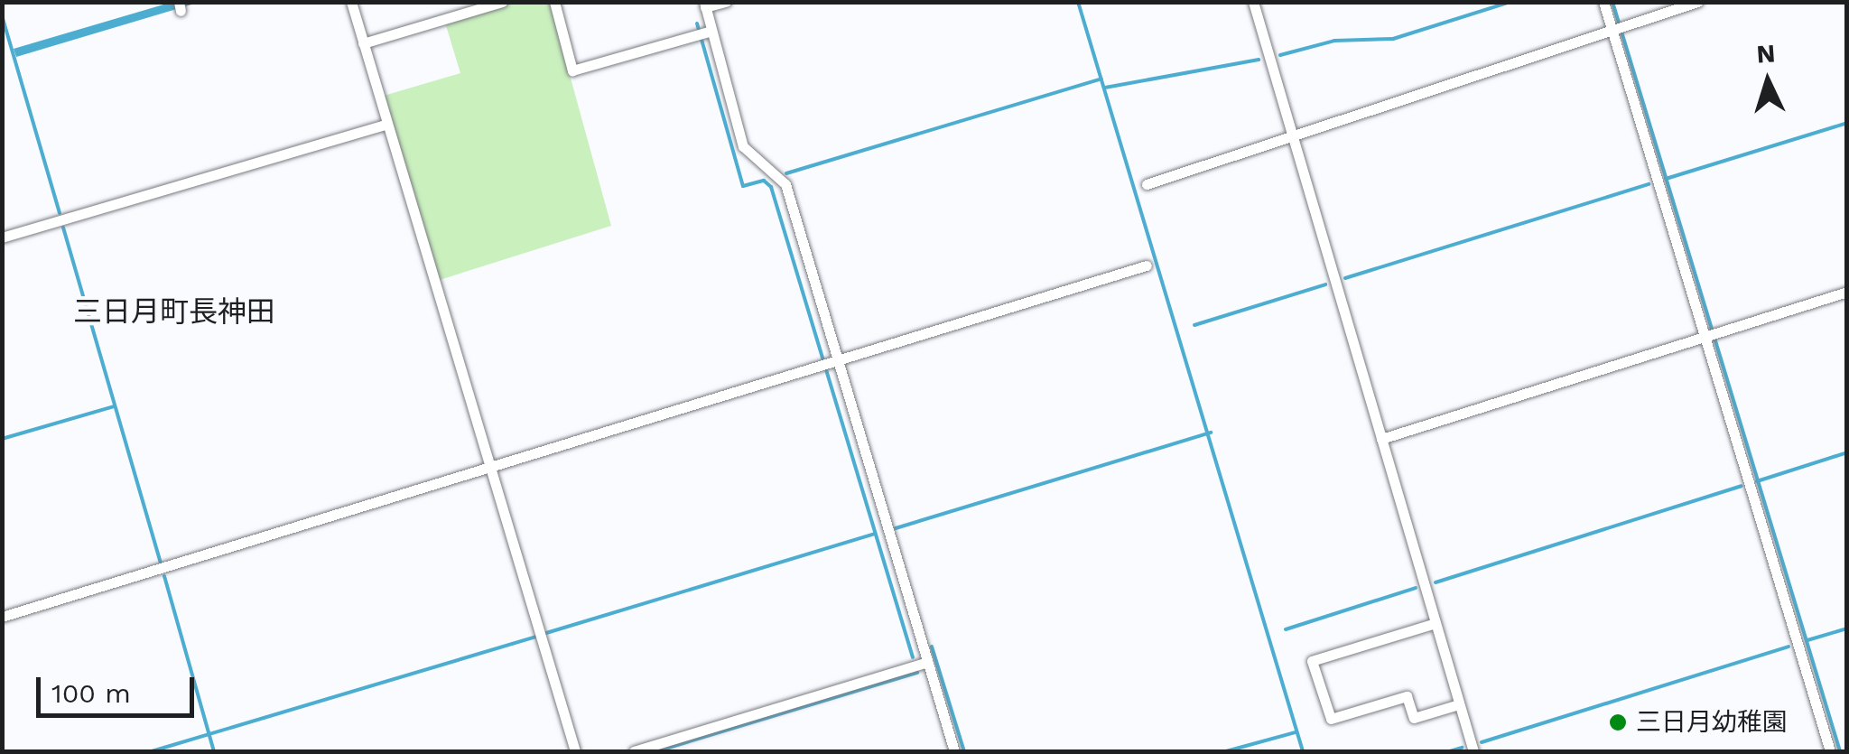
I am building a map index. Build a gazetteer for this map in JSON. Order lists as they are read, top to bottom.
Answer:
{
  "districts": ["三日月町長神田"],
  "places": ["三日月幼稚園"],
  "scale_bar": "100 m",
  "north": "top"
}
